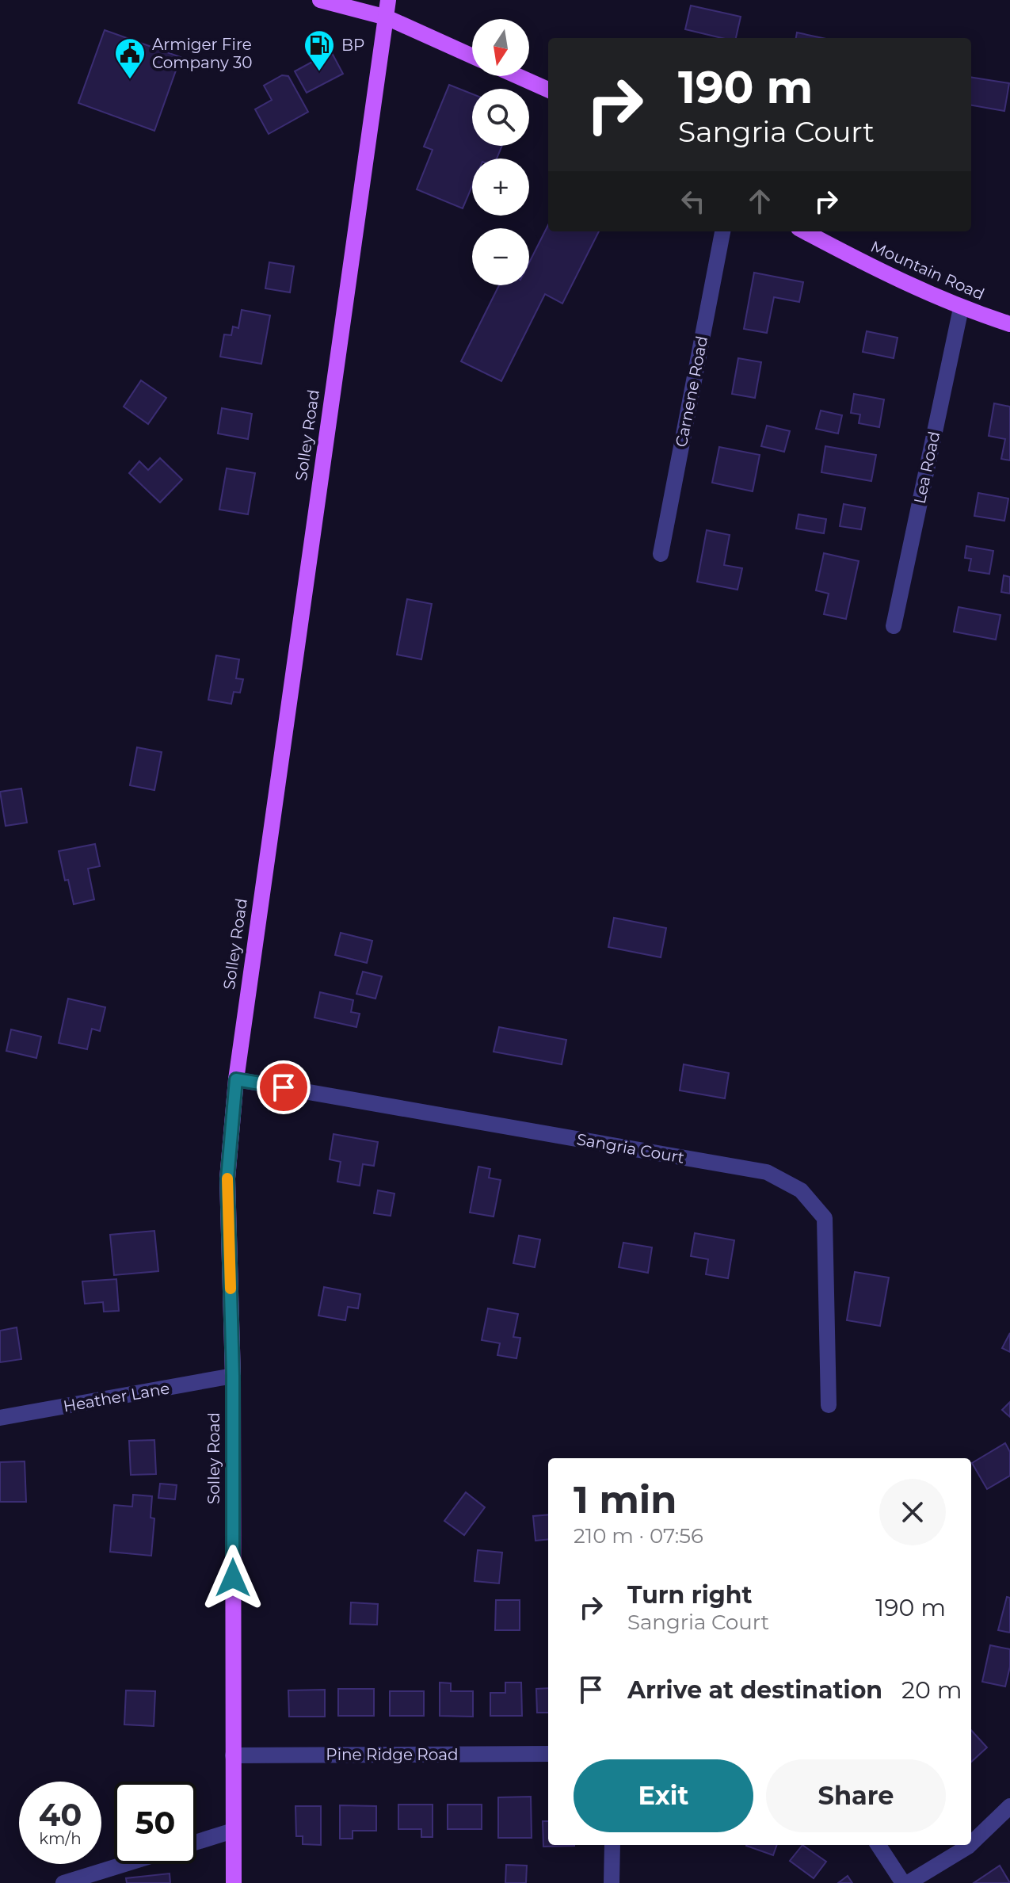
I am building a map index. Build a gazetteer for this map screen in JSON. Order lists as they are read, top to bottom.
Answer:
{
  "streets": {
    "main road": ["Mountain Road", "Solley Road"],
    "street": [
      "Carnene Road",
      "Lea Road",
      "Sangria Court",
      "Heather Lane",
      "Pine Ridge Road"
    ]
  },
  "crossings": [
    ["Mountain Road", "Lea Road"],
    ["Solley Road", "Sangria Court"],
    ["Solley Road", "Heather Lane"],
    ["Solley Road", "Pine Ridge Road"]
  ],
  "places": {
    "fuel station": ["BP"],
    "public building": ["Armiger Fire Company 30"]
  },
  "north": "bottom",
  "page": {
    "map_buttons": ["+", "−"],
    "turn": ["190 m", "Sangria Court"],
    "heading": ["1 min", "210 m · 07:56"],
    "list": [
      {
        "name": "Turn right",
        "note": "Sangria Court",
        "value": "190 m"
      },
      {
        "name": "Arrive at destination",
        "value": "20 m"
      }
    ],
    "buttons": ["Exit", "Share"],
    "speed": "40 km/h",
    "limit": "50"
  }
}
